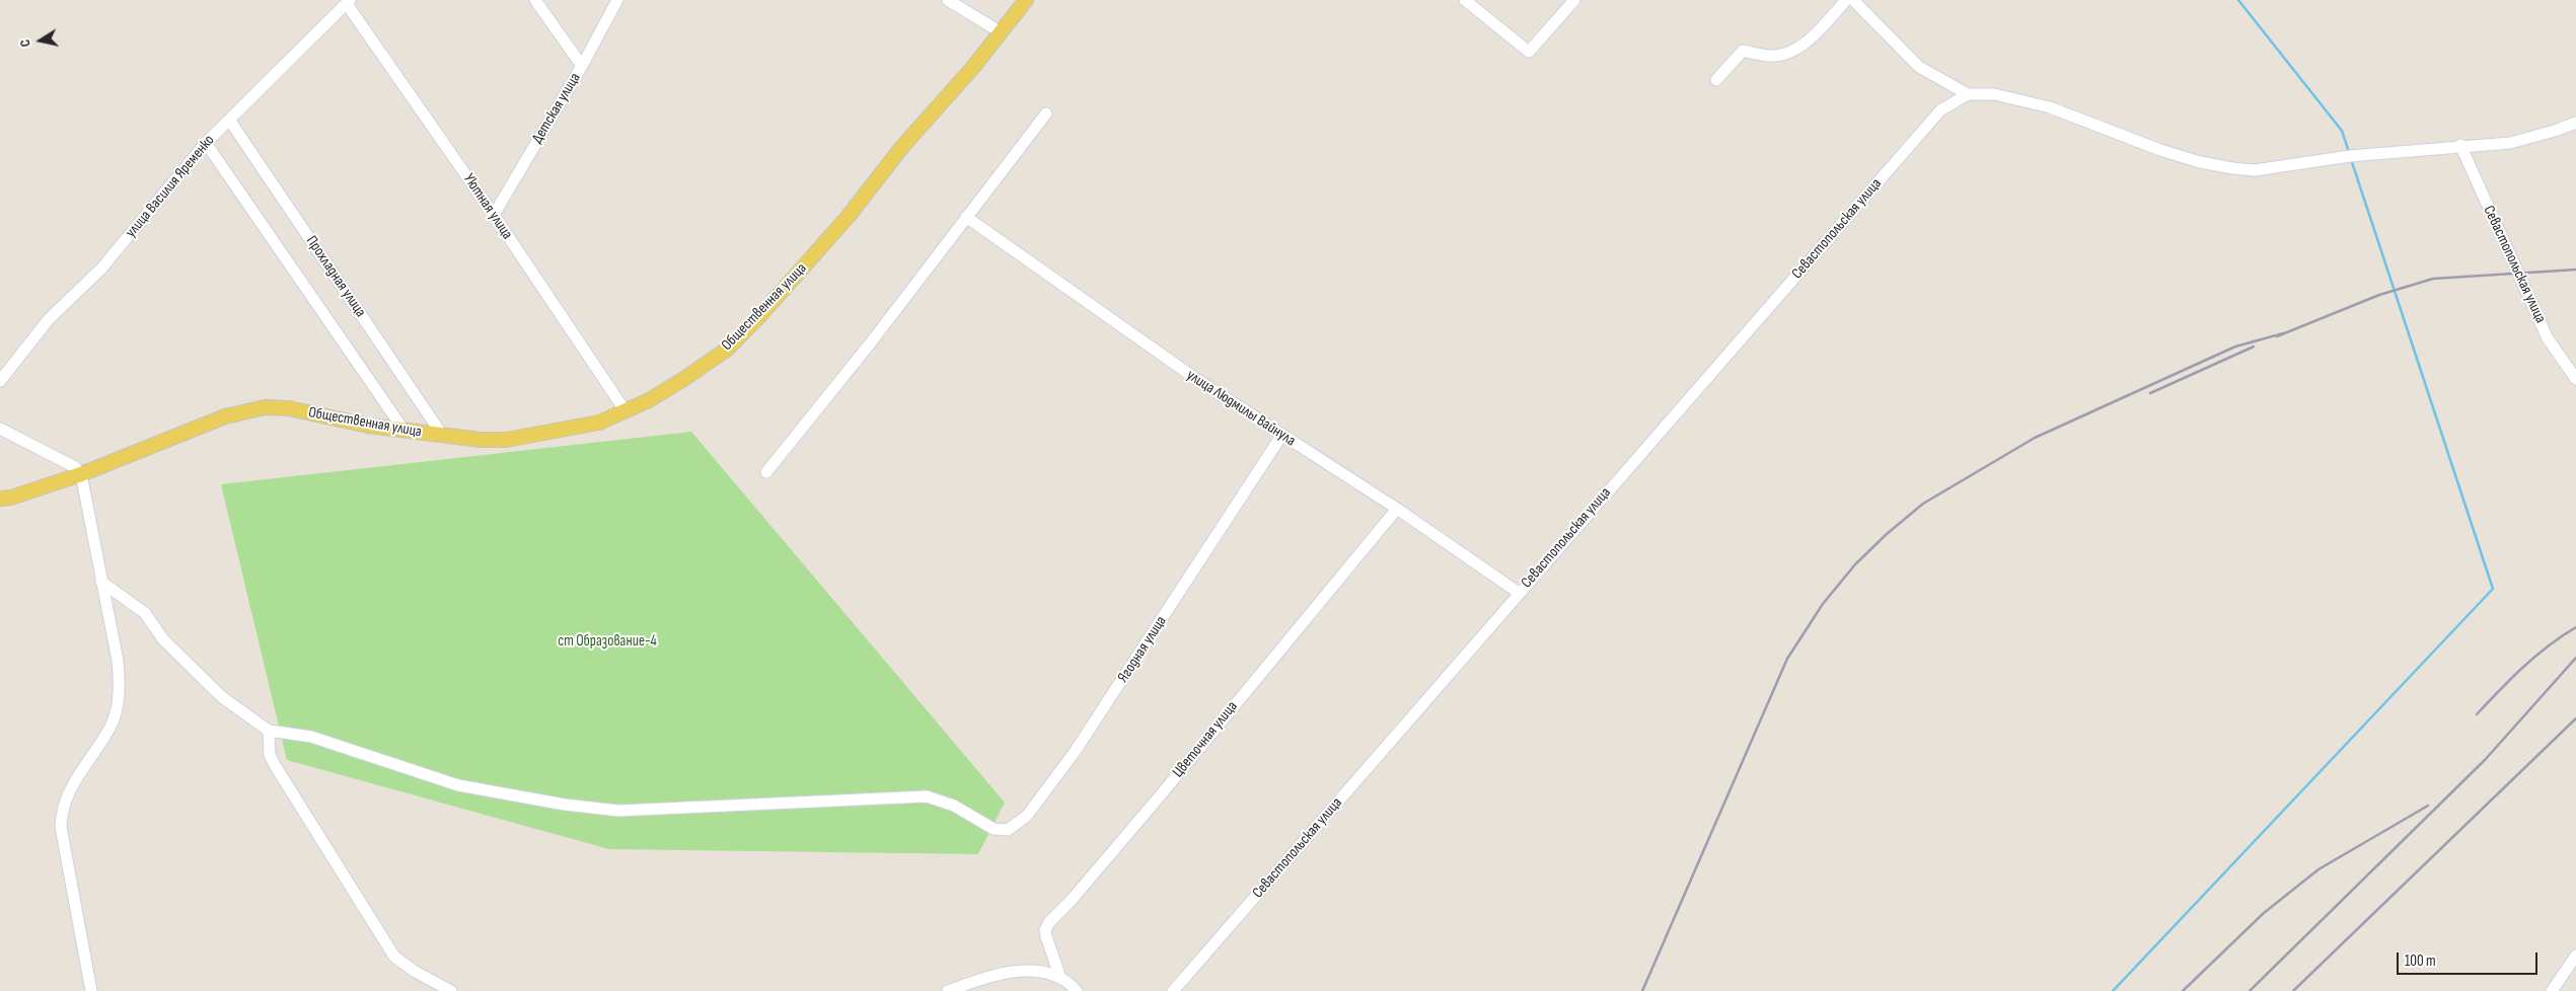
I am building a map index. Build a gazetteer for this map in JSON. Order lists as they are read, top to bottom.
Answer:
{
  "streets": {
    "main road": ["Общественная улица"],
    "street": [
      "Детская улица",
      "улица Василия Яременко",
      "Уютная улица",
      "Севастопольская улица",
      "Прохладная улица",
      "улица Людмилы Вайнула",
      "Ягодная улица",
      "Цветочная улица"
    ]
  },
  "crossings": [
    ["Детская улица", "Уютная улица"],
    ["улица Василия Яременко", "Уютная улица"],
    ["улица Василия Яременко", "Прохладная улица"],
    ["Уютная улица", "Общественная улица"],
    ["Севастопольская улица", "улица Людмилы Вайнула"],
    ["Прохладная улица", "Общественная улица"],
    ["улица Людмилы Вайнула", "Ягодная улица"],
    ["улица Людмилы Вайнула", "Цветочная улица"]
  ],
  "parks": ["ст Образование-4"],
  "scale_bar": "100 m",
  "north": "left"
}
